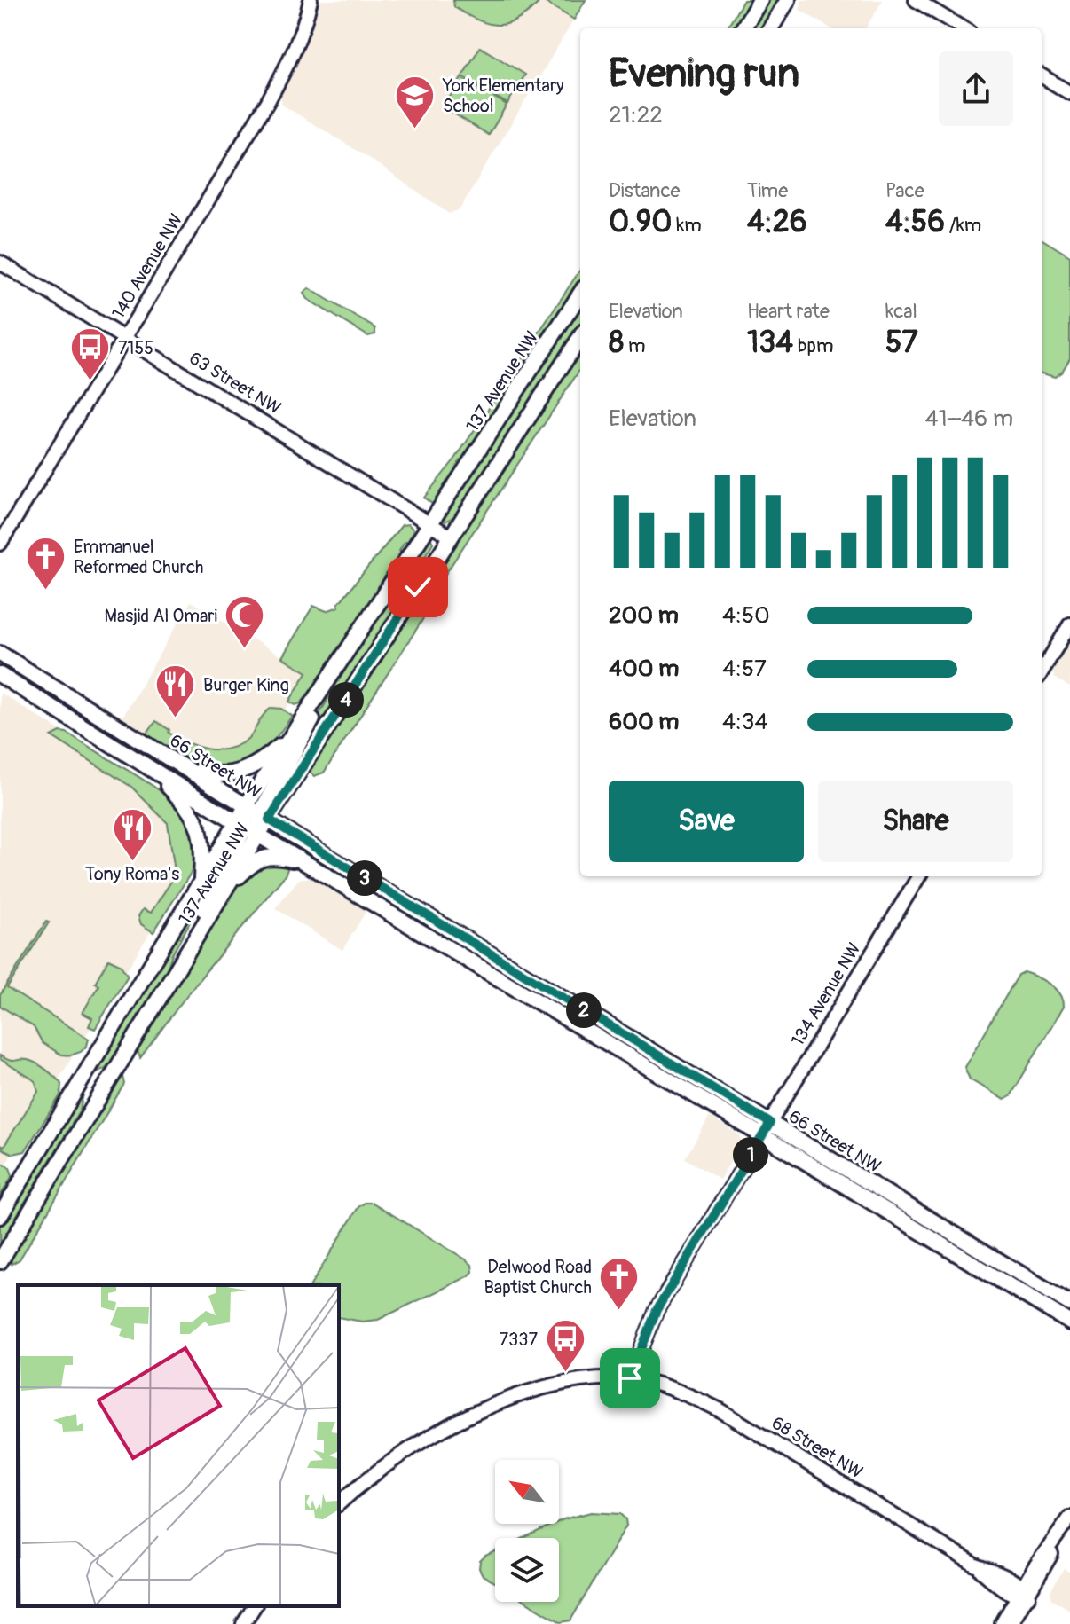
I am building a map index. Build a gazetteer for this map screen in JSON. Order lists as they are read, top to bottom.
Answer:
{
  "streets": {
    "main road": ["137 Avenue NW", "66 Street NW"],
    "street": [
      "140 Avenue NW",
      "63 Street NW",
      "134 Avenue NW",
      "68 Street NW"
    ]
  },
  "crossings": [
    ["140 Avenue NW", "63 Street NW"],
    ["137 Avenue NW", "63 Street NW"],
    ["137 Avenue NW", "66 Street NW"],
    ["66 Street NW", "134 Avenue NW"],
    ["134 Avenue NW", "68 Street NW"]
  ],
  "places": {
    "school or university": ["York Elementary School"],
    "bus stop": ["7155", "7337"],
    "church": ["Emmanuel Reformed Church", "Delwood Road Baptist Church"],
    "mosque": ["Masjid Al Omari"],
    "restaurant": ["Burger King", "Tony Roma's"]
  },
  "north": "top left",
  "page": {
    "heading": ["Evening run", "21:22"],
    "stats": [
      ["Distance", "0.90 km"],
      ["Time", "4:26"],
      ["Pace", "4:56 /km"],
      ["Elevation", "8 m"],
      ["Heart rate", "134 bpm"],
      ["kcal", "57"]
    ],
    "chart": ["Elevation", "41–46 m"],
    "list": [
      {
        "name": "200 m",
        "note": "4:50"
      },
      {
        "name": "400 m",
        "note": "4:57"
      },
      {
        "name": "600 m",
        "note": "4:34"
      }
    ],
    "pins": [
      "4",
      "3",
      "2",
      "1"
    ],
    "buttons": ["Save", "Share"]
  }
}
